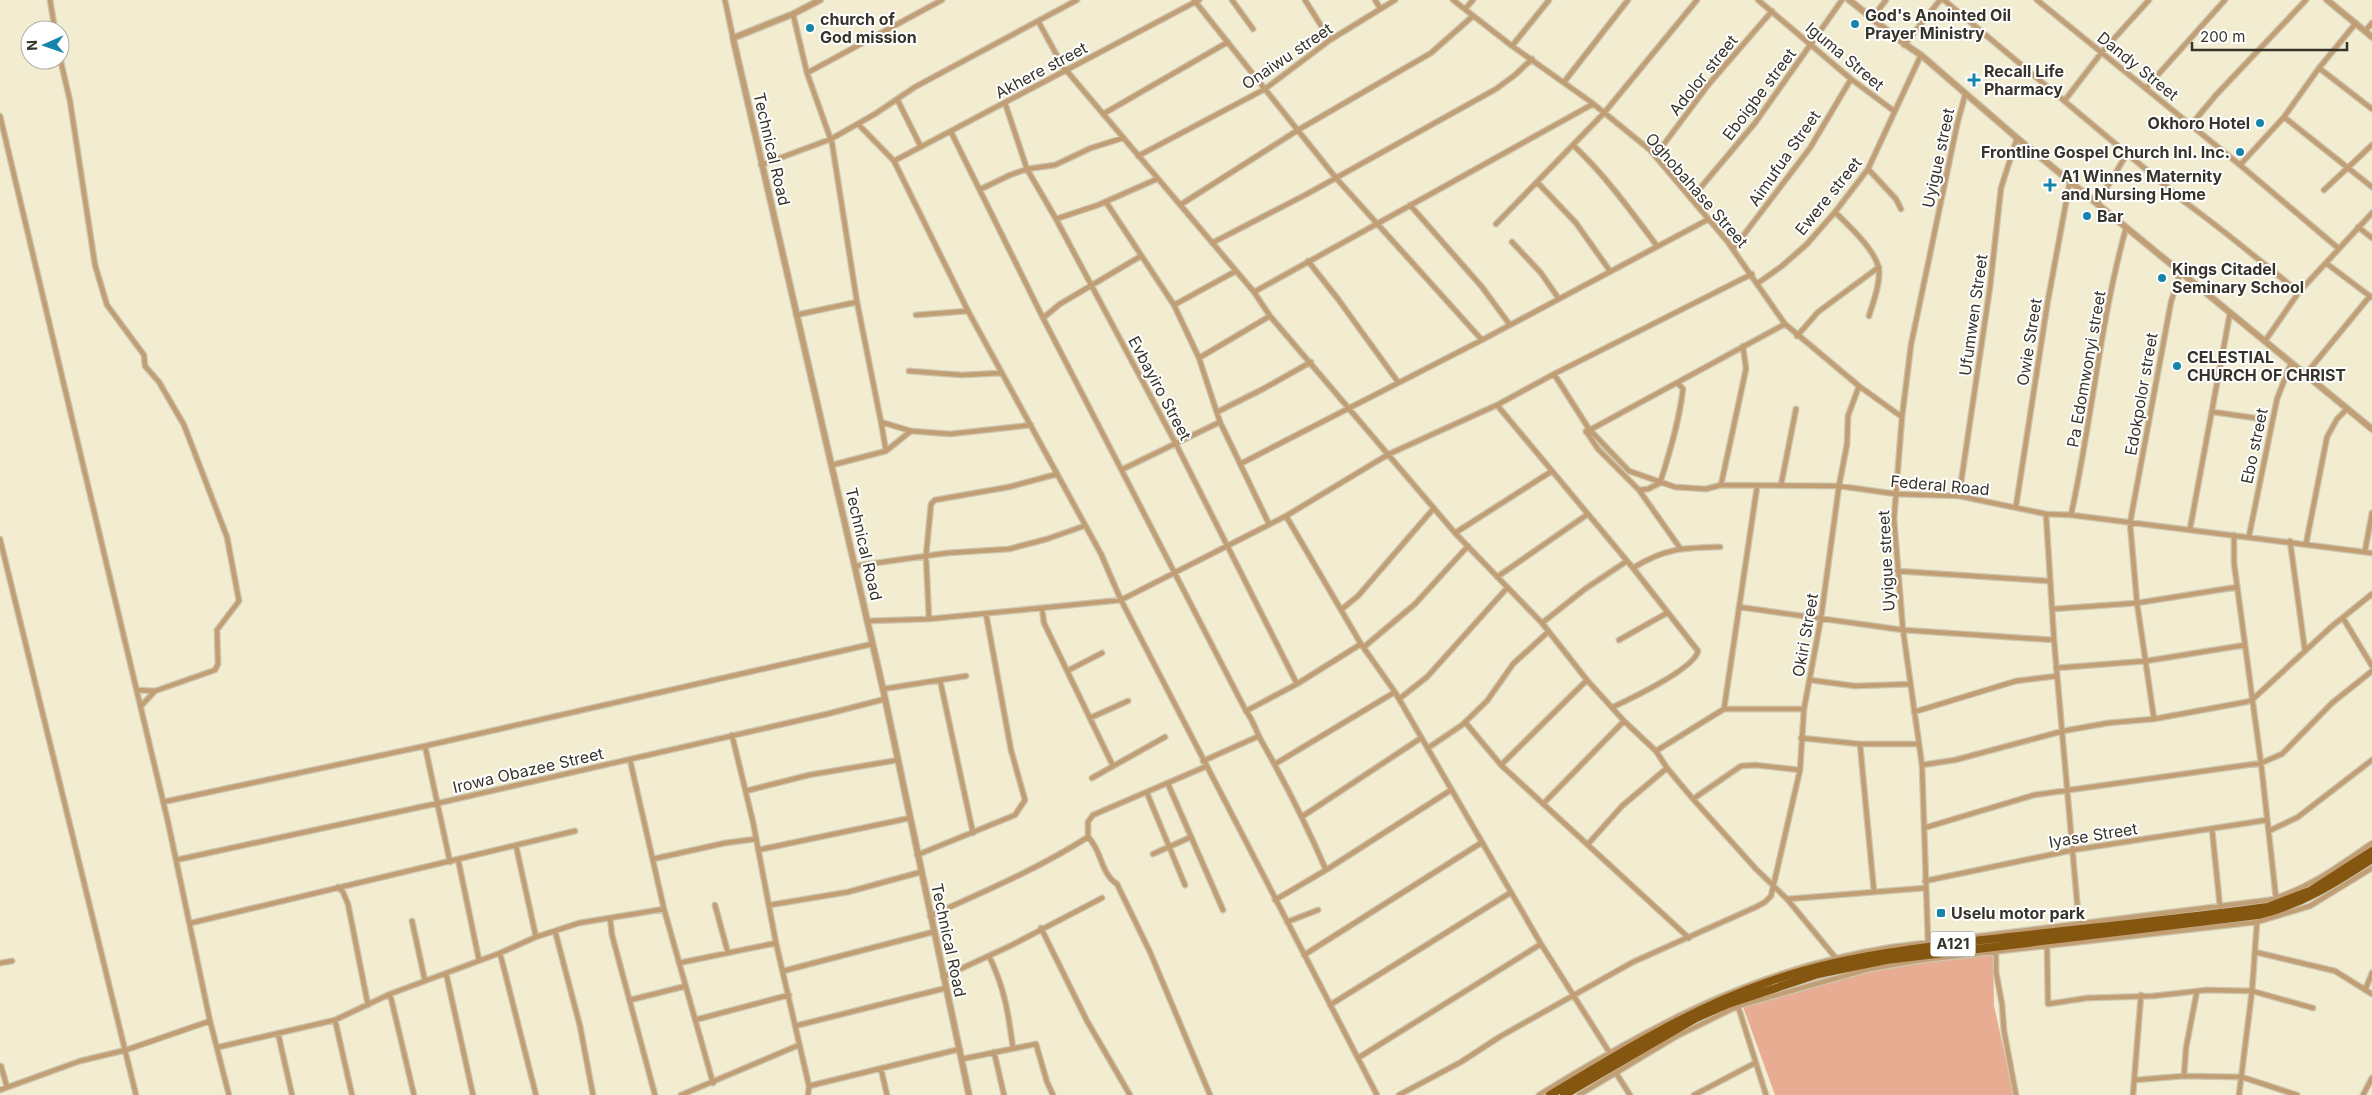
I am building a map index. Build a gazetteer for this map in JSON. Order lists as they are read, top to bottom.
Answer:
{
  "streets": {
    "highway": ["A121"],
    "street": [
      "Onaiwu street",
      "Iguma Street",
      "Dandy Street",
      "Akhere street",
      "Adolor street",
      "Eboigbe street",
      "Technical Road",
      "Aimufua Street",
      "Uyigue street",
      "Oghobahase Street",
      "Ewere street",
      "Ufumwen Street",
      "Owie Street",
      "Pa Edomwonyi street",
      "Evbayiro Street",
      "Edokpolor street",
      "Ebo street",
      "Federal Road",
      "Okiri Street",
      "Irowa Obazee Street",
      "Iyase Street"
    ]
  },
  "crossings": [
    ["Iguma Street", "Adolor street"],
    ["Iguma Street", "Eboigbe street"],
    ["Iguma Street", "Aimufua Street"],
    ["Iguma Street", "Ewere street"],
    ["Akhere street", "Evbayiro Street"],
    ["Adolor street", "Oghobahase Street"],
    ["Eboigbe street", "Oghobahase Street"],
    ["Technical Road", "Irowa Obazee Street"],
    ["Aimufua Street", "Oghobahase Street"],
    ["Uyigue street", "Oghobahase Street"],
    ["Uyigue street", "Federal Road"],
    ["Uyigue street", "Iyase Street"],
    ["Oghobahase Street", "Ewere street"],
    ["Oghobahase Street", "Okiri Street"],
    ["Ufumwen Street", "Federal Road"],
    ["Owie Street", "Federal Road"],
    ["Pa Edomwonyi street", "Federal Road"],
    ["Edokpolor street", "Federal Road"],
    ["Ebo street", "Federal Road"],
    ["Federal Road", "Okiri Street"]
  ],
  "places": {
    "other": [
      "God's Anointed Oil Prayer Ministry",
      "church of God mission",
      "Okhoro Hotel",
      "Frontline Gospel Church Inl. Inc.",
      "Bar",
      "Kings Citadel Seminary School",
      "CELESTIAL CHURCH OF CHRIST"
    ],
    "health": ["Recall Life Pharmacy", "A1 Winnes Maternity and Nursing Home"],
    "transit": ["Uselu motor park"]
  },
  "scale_bar": "200 m",
  "north": "left"
}
